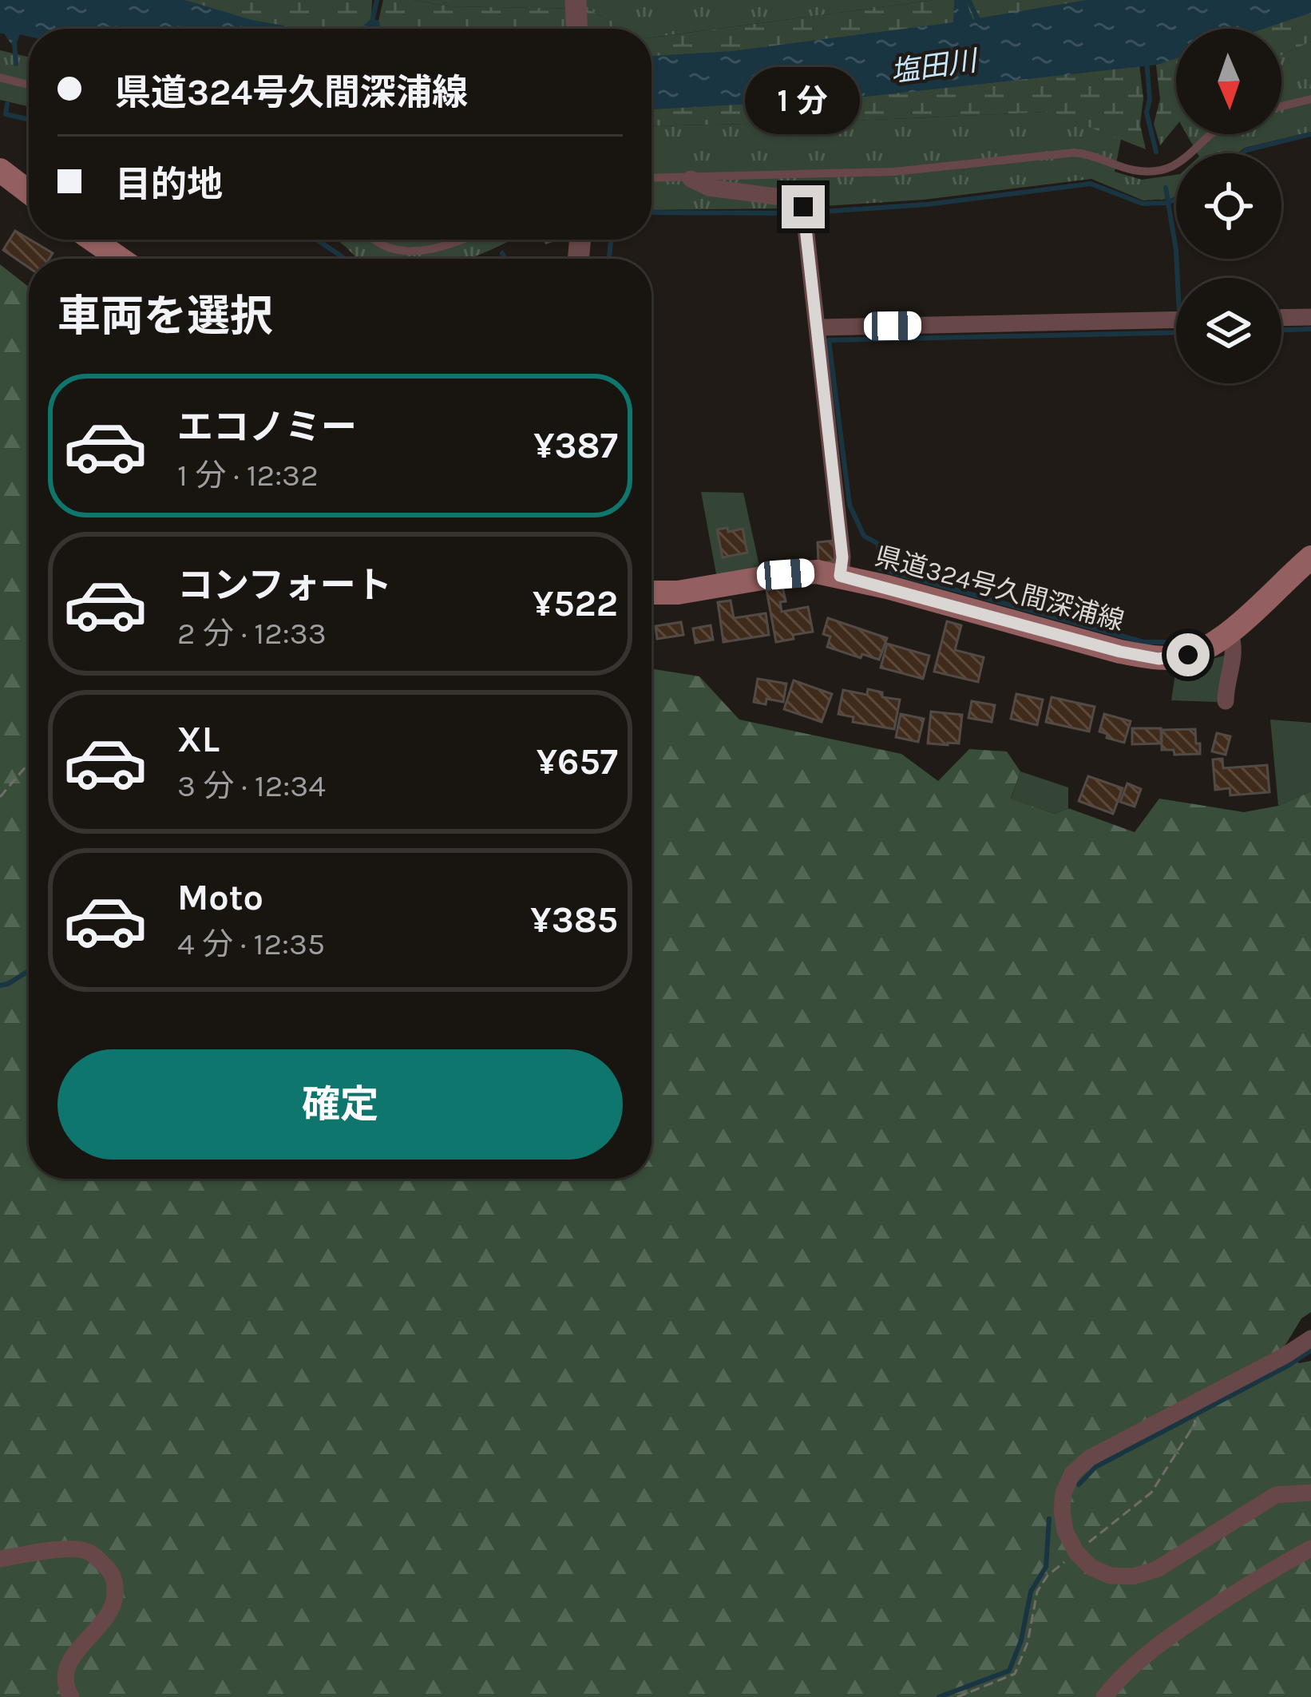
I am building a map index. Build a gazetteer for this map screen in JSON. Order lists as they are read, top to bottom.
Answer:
{
  "streets": {
    "main road": ["県道324号久間深浦線"]
  },
  "water": ["塩田川"],
  "north": "bottom",
  "page": {
    "banner": ["県道324号久間深浦線", "目的地"],
    "bubble": "1 分",
    "heading": "車両を選択",
    "list": [
      {
        "name": "エコノミー",
        "note": "1 分 · 12:32",
        "value": "¥387"
      },
      {
        "name": "コンフォート",
        "note": "2 分 · 12:33",
        "value": "¥522"
      },
      {
        "name": "XL",
        "note": "3 分 · 12:34",
        "value": "¥657"
      },
      {
        "name": "Moto",
        "note": "4 分 · 12:35",
        "value": "¥385"
      }
    ],
    "buttons": "確定"
  }
}
